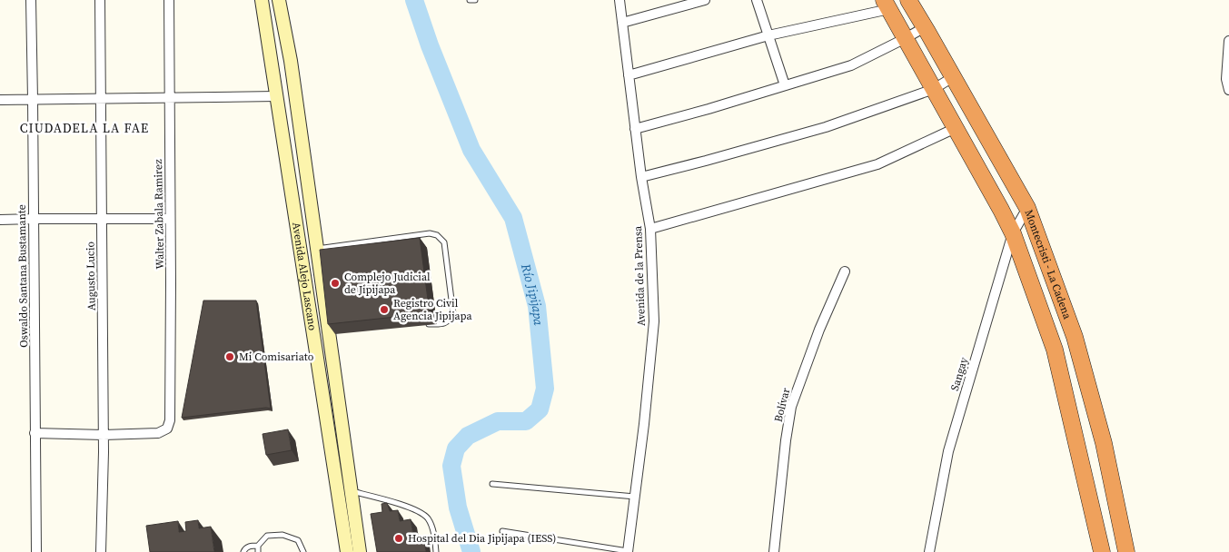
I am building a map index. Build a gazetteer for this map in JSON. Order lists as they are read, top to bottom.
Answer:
{
  "streets": {
    "highway": ["Montecristi - La Cadena"],
    "main road": ["Avenida Alejo Lascano"],
    "street": [
      "Walter Zabala Ramirez",
      "Oswaldo Santana Bustamante",
      "Augusto Lucio",
      "Avenida de la Prensa",
      "Sangay",
      "Bolívar"
    ]
  },
  "crossings": [
    ["Walter Zabala Ramirez", "Augusto Lucio"],
    ["Montecristi - La Cadena", "Sangay"]
  ],
  "districts": ["CIUDADELA LA FAE"],
  "water": ["Río Jipijapa"],
  "places": [
    "Complejo Judicial de Jipijapa",
    "Registro Civil Agencia Jipijapa",
    "Mi Comisariato",
    "Hospital del Dia Jipijapa (IESS)"
  ]
}
